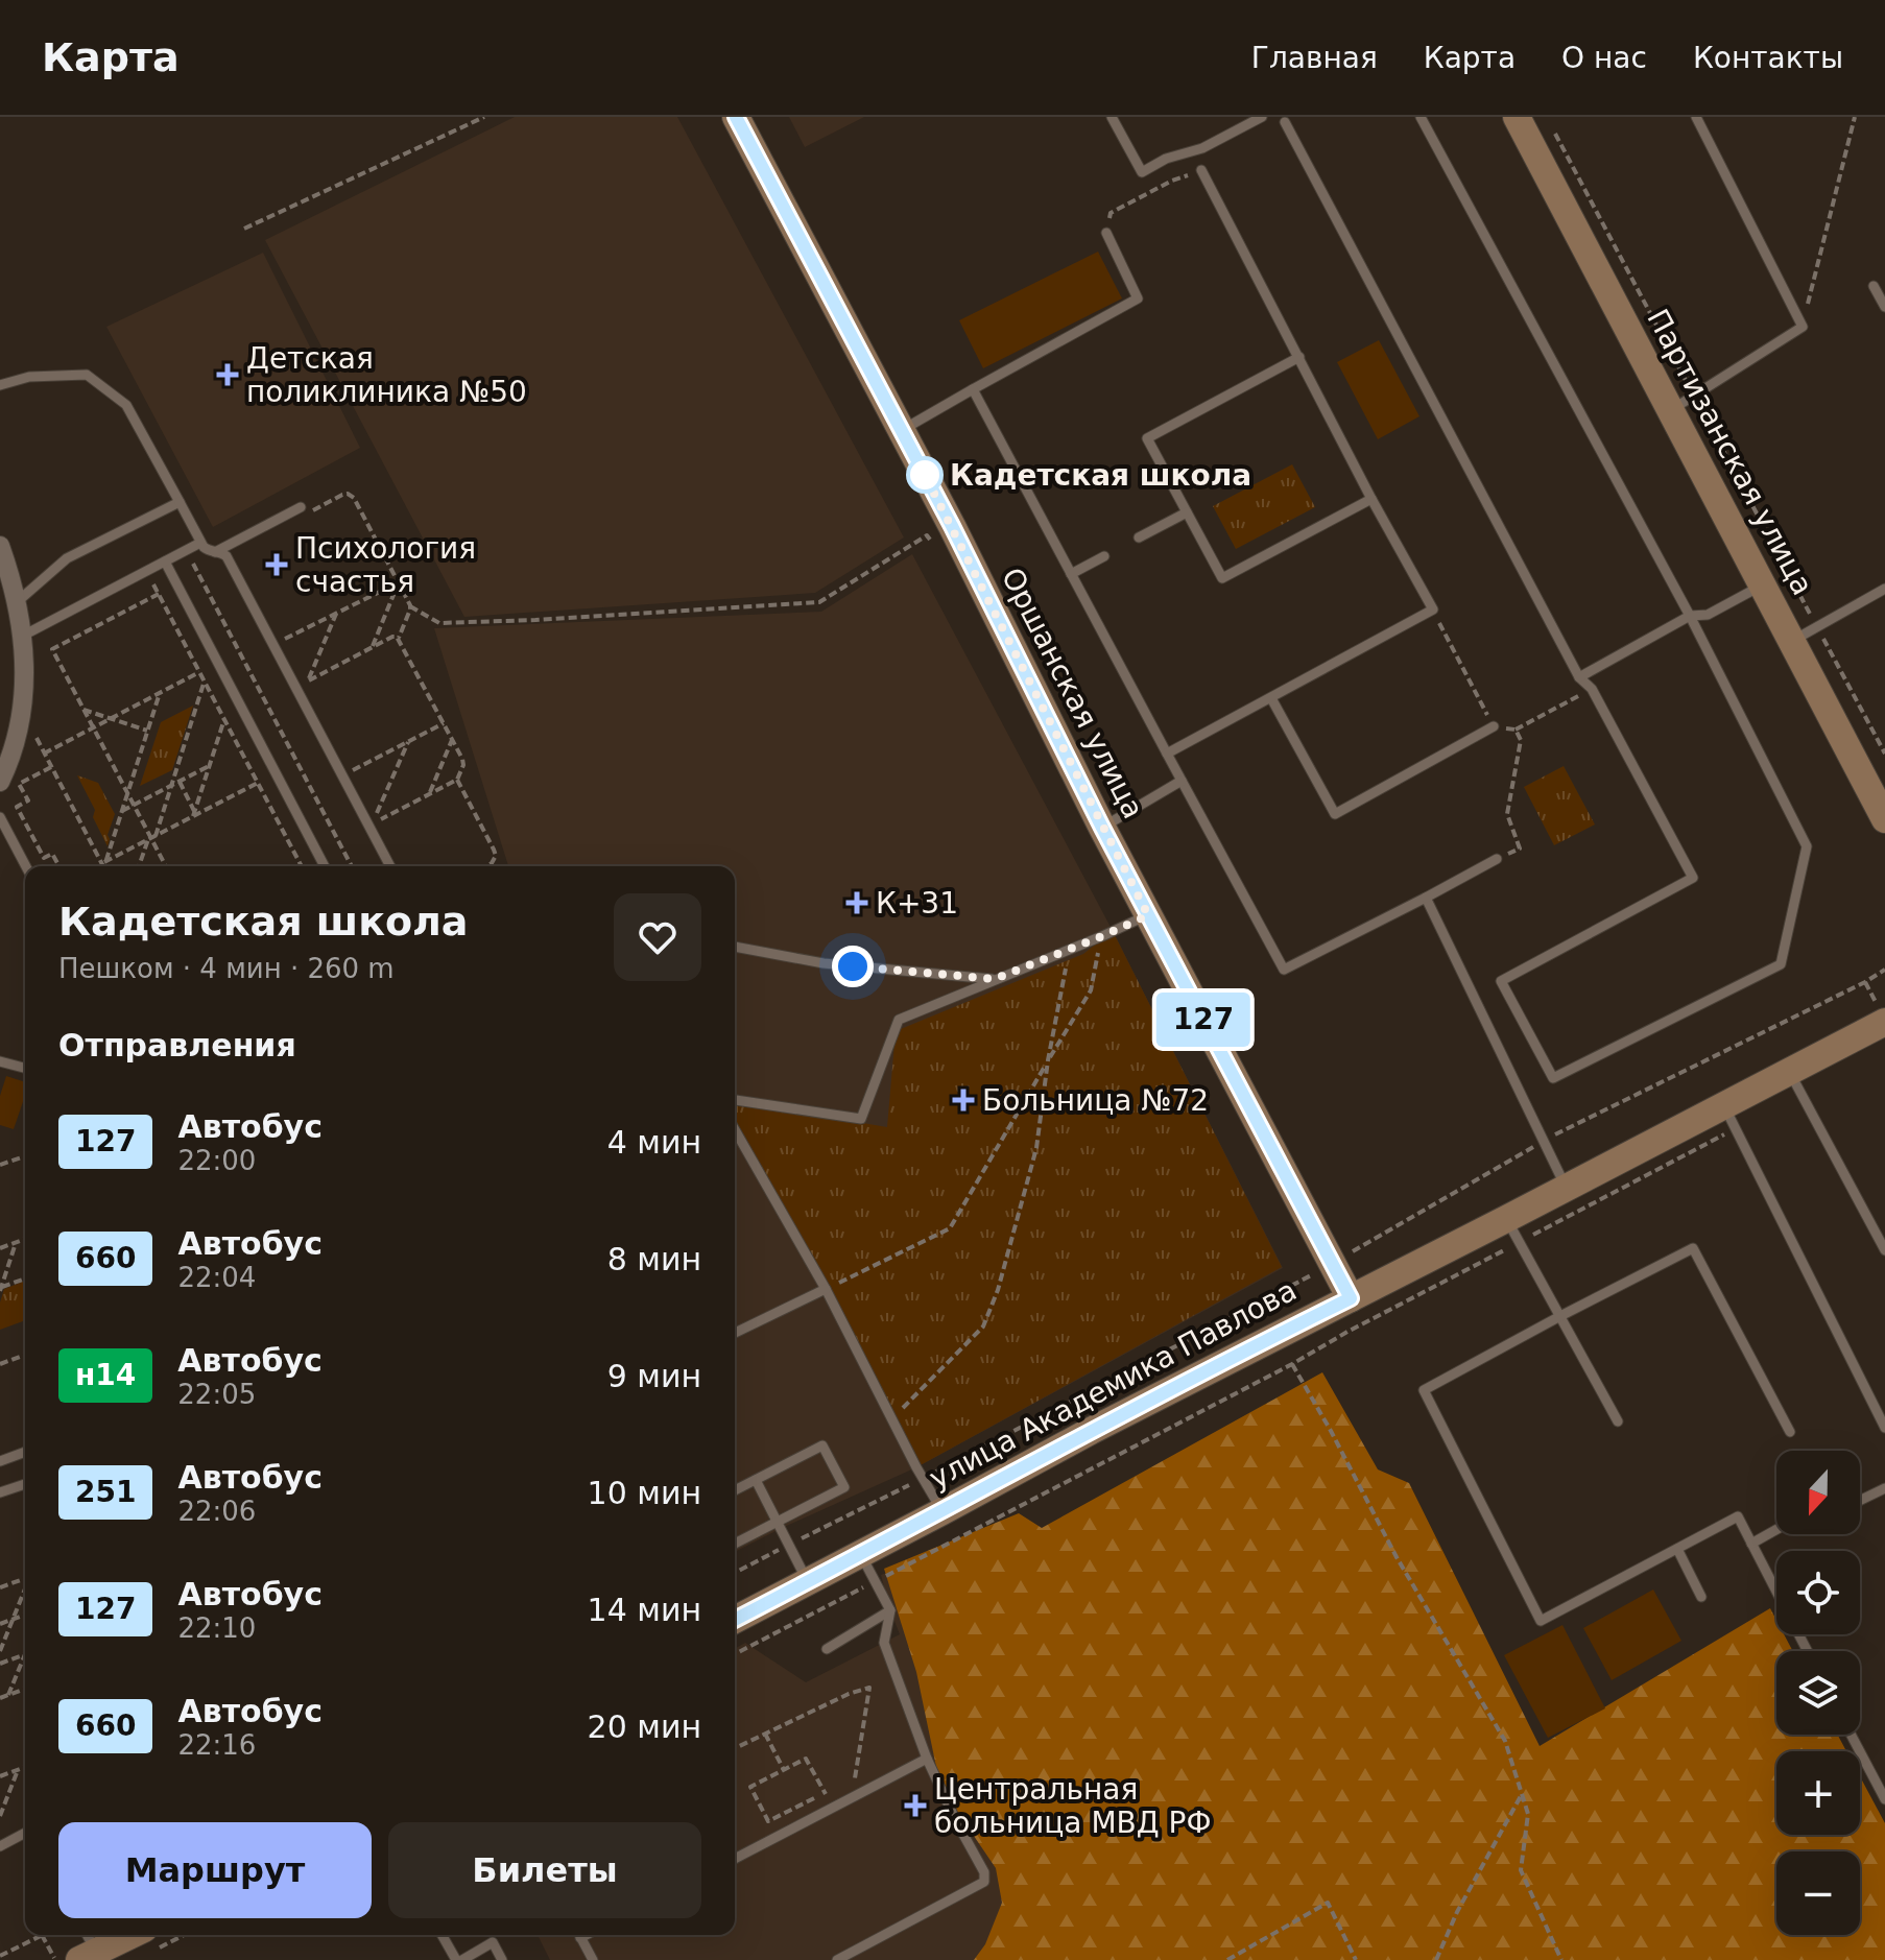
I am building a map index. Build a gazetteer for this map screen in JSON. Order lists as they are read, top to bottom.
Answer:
{
  "streets": {
    "street": ["Партизанская улица", "Оршанская улица", "улица Академика Павлова"]
  },
  "crossings": [
    ["Оршанская улица", "улица Академика Павлова"]
  ],
  "places": {
    "health": [
      "Детская поликлиника №50",
      "Психология счастья",
      "К+31",
      "Больница №72",
      "Центральная больница МВД РФ"
    ],
    "other": ["Кадетская школа"]
  },
  "lines": ["bus line 127"],
  "north": "bottom",
  "page": {
    "header": "Карта",
    "nav": [
      "Главная",
      "Карта",
      "О нас",
      "Контакты"
    ],
    "on_map": "127",
    "heading": [
      ["Кадетская школа", "Пешком · 4 мин · 260 m"],
      "Отправления"
    ],
    "list": [
      {
        "mark": "127",
        "name": "Автобус",
        "note": "22:00",
        "value": "4 мин"
      },
      {
        "mark": "660",
        "name": "Автобус",
        "note": "22:04",
        "value": "8 мин"
      },
      {
        "mark": "н14",
        "name": "Автобус",
        "note": "22:05",
        "value": "9 мин"
      },
      {
        "mark": "251",
        "name": "Автобус",
        "note": "22:06",
        "value": "10 мин"
      },
      {
        "mark": "127",
        "name": "Автобус",
        "note": "22:10",
        "value": "14 мин"
      },
      {
        "mark": "660",
        "name": "Автобус",
        "note": "22:16",
        "value": "20 мин"
      }
    ],
    "map_buttons": ["+", "−"],
    "buttons": ["Маршрут", "Билеты"]
  }
}
